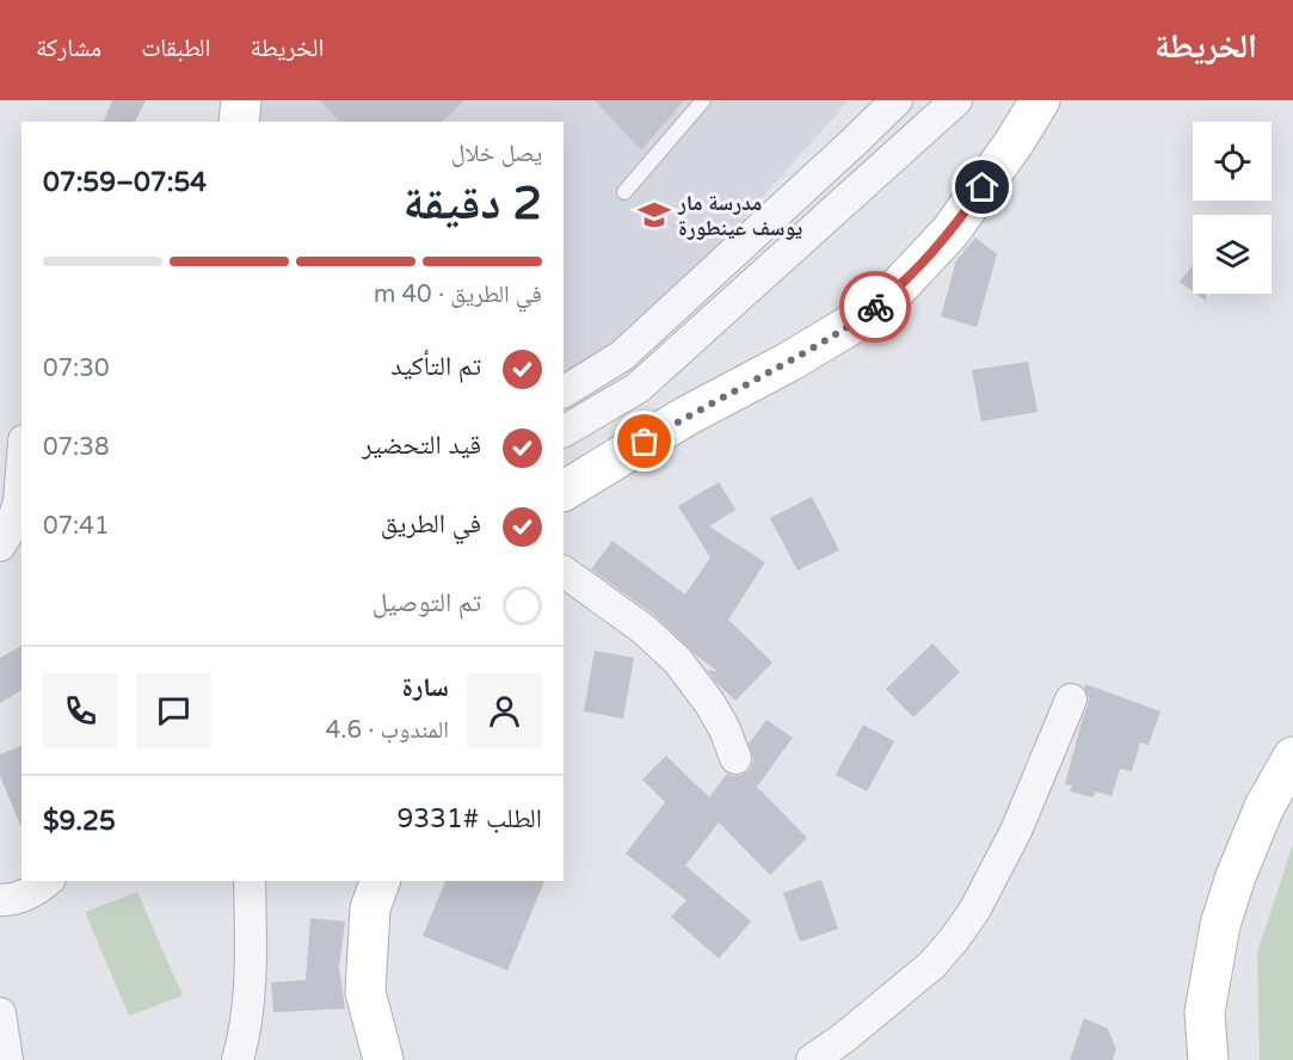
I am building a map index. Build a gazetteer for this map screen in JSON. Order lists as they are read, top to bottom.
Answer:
{
  "places": {
    "school or university": ["مدرسة مار يوسف عينطورة"]
  },
  "page": {
    "header": "الخريطة",
    "nav": ["الخريطة", "الطبقات", "مشاركة"],
    "heading": ["2 دقيقة", "يصل خلال", "07:54–07:59"],
    "panel": [
      "سارة",
      "المندوب · 4.6",
      "الطلب #9331",
      "$9.25"
    ],
    "bar": "في الطريق · 40 m",
    "list": [
      ["تم التأكيد", "07:30"],
      ["قيد التحضير", "07:38"],
      ["في الطريق", "07:41"],
      "تم التوصيل"
    ]
  }
}
